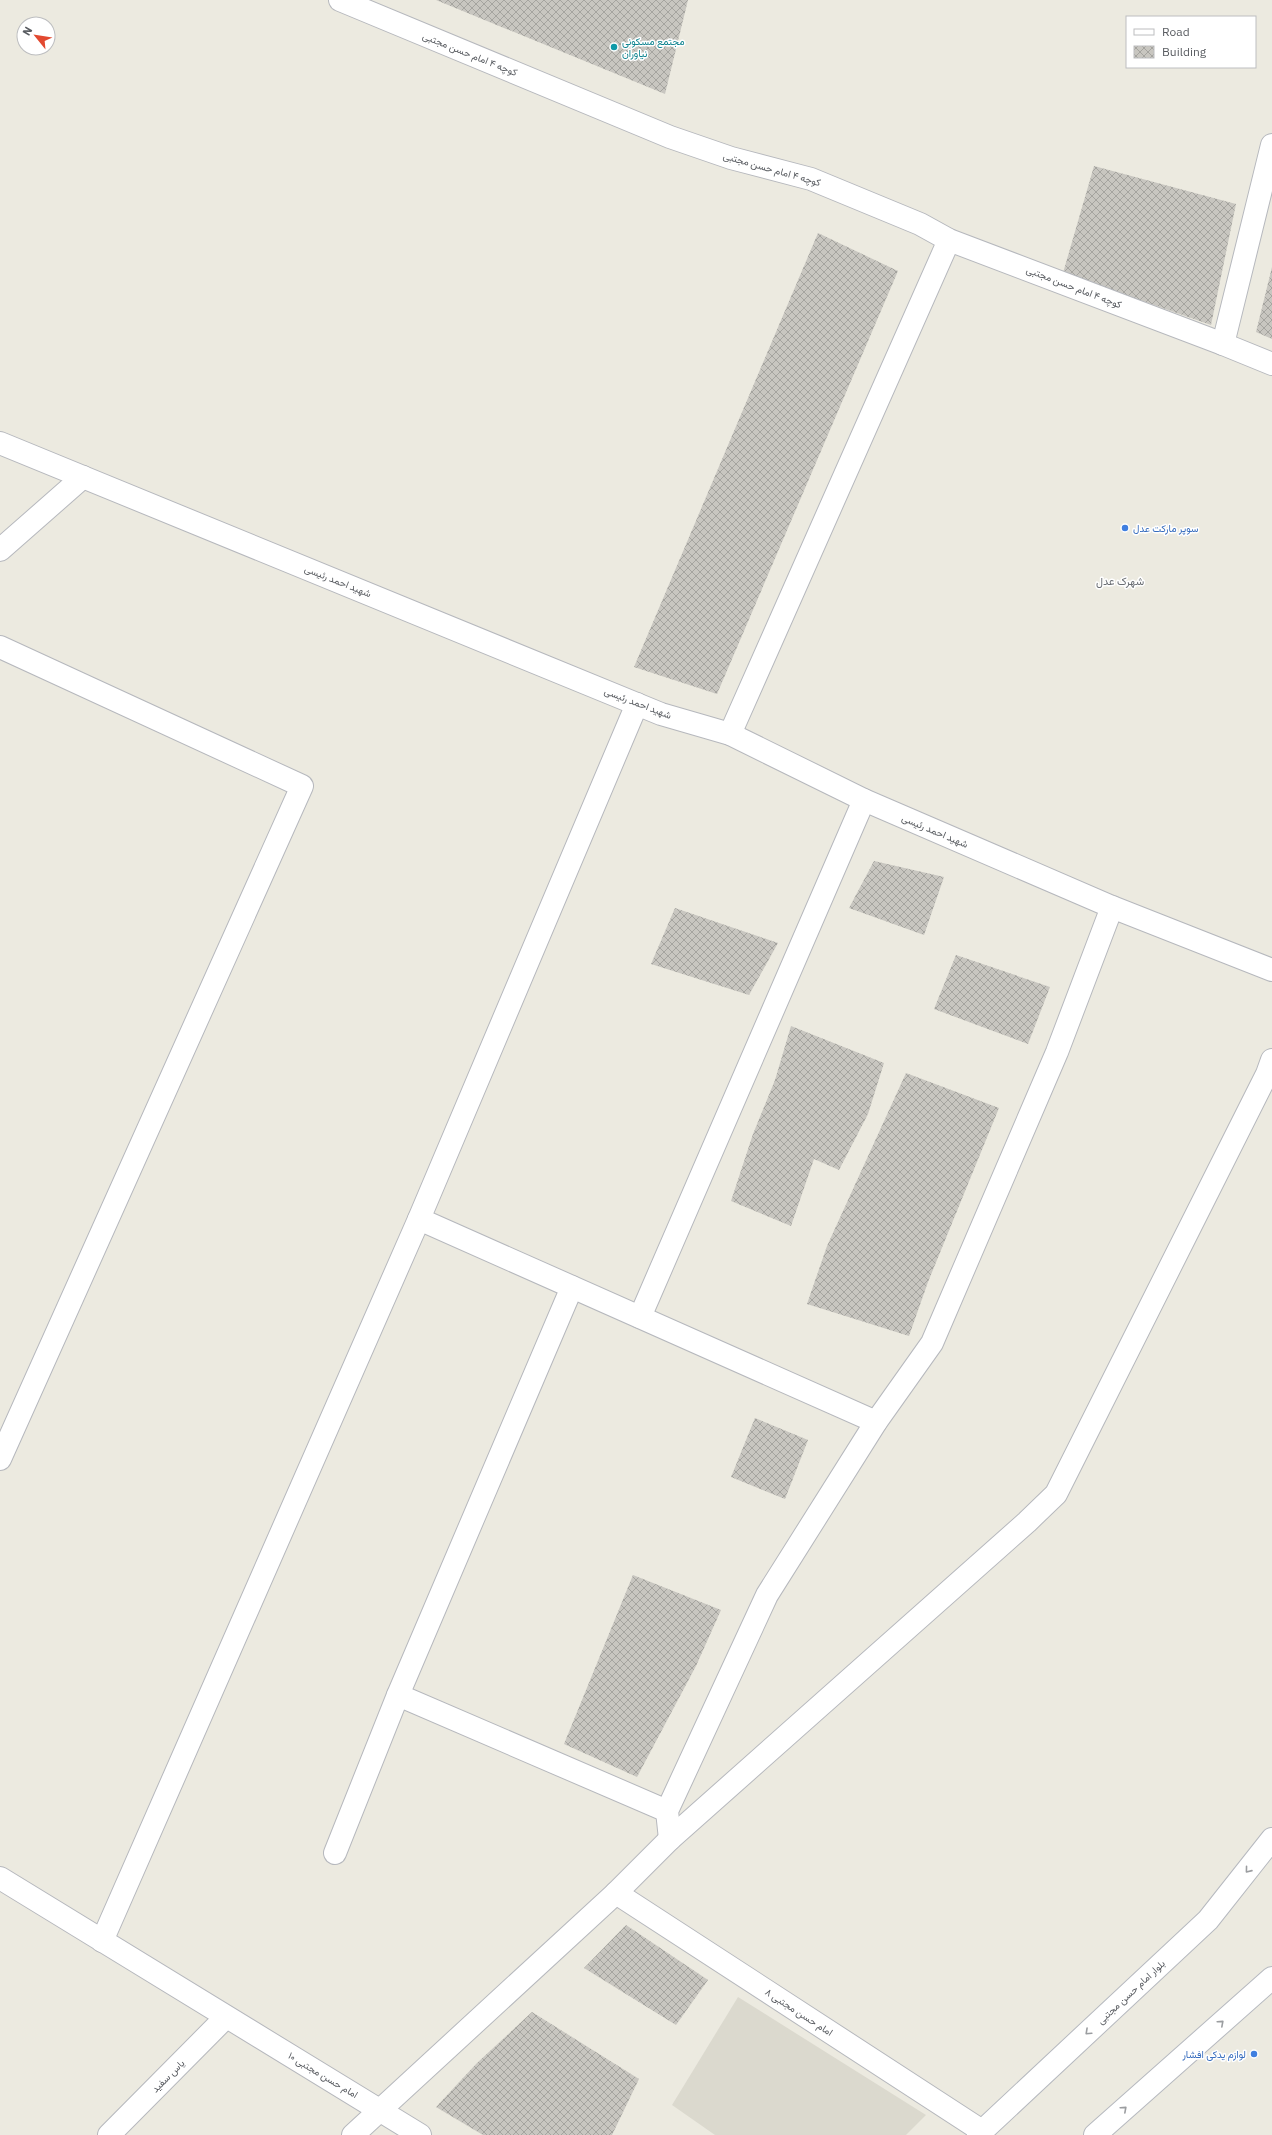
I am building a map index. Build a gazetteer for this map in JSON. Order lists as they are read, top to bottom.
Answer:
{
  "streets": {
    "street": [
      "کوچه ۴ امام حسن مجتبی",
      "شهید احمد رئیسی",
      "بلوار امام حسن مجتبی",
      "امام حسن مجتبی ۸",
      "امام حسن مجتبی ۱۰",
      "یاس سفید"
    ]
  },
  "crossings": [
    ["بلوار امام حسن مجتبی", "امام حسن مجتبی ۸"],
    ["امام حسن مجتبی ۱۰", "یاس سفید"]
  ],
  "districts": ["شهرک عدل"],
  "places": ["مجتمع مسکونی نیاوران", "سوپر مارکت عدل", "لوازم یدکی افشار"],
  "legend": ["Road", "Building"],
  "north": "top left"
}
